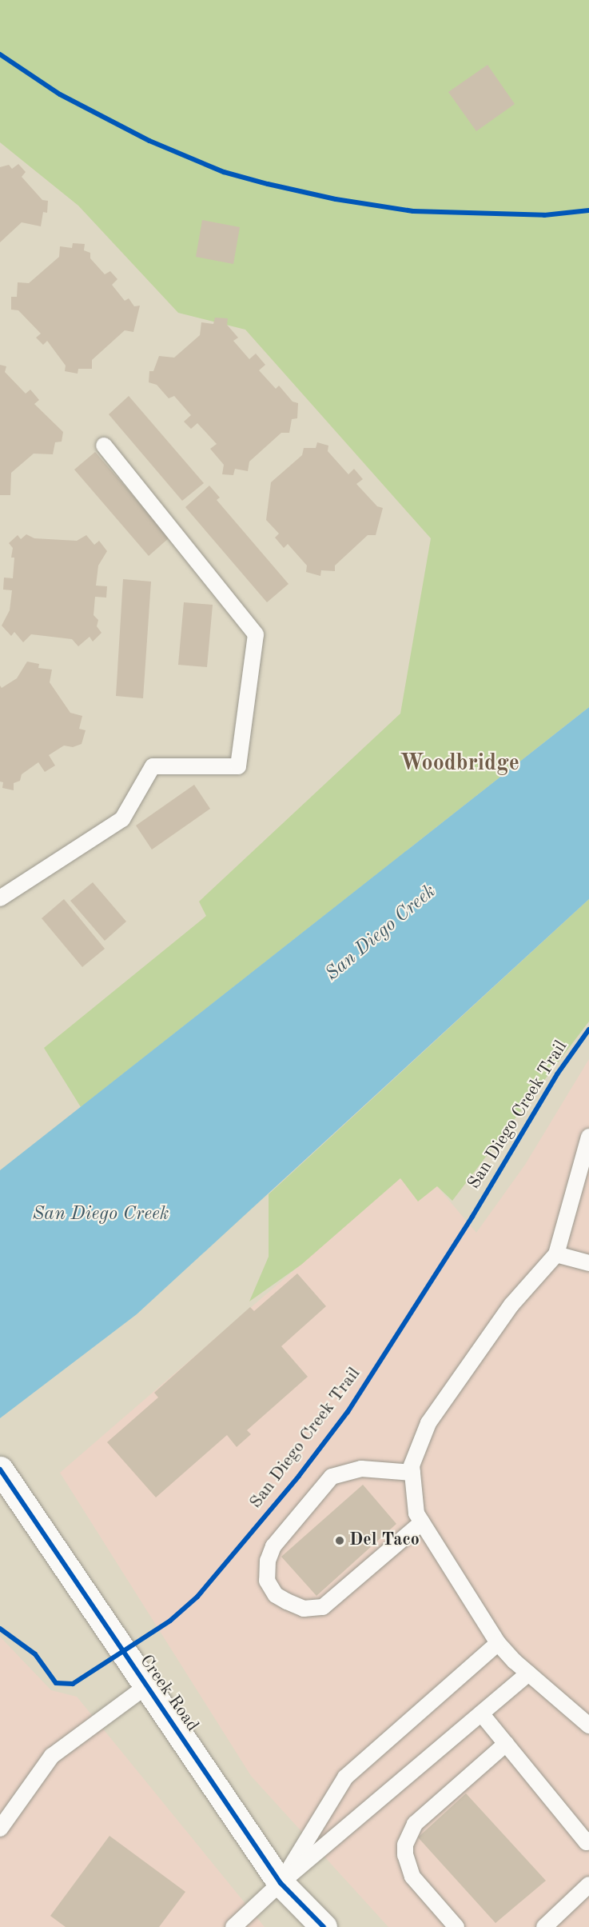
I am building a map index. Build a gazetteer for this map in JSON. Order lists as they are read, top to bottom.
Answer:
{
  "streets": {
    "street": ["Creek Road"],
    "cycle path": ["San Diego Creek Trail"]
  },
  "districts": ["Woodbridge"],
  "water": ["San Diego Creek"],
  "places": ["Del Taco"]
}
